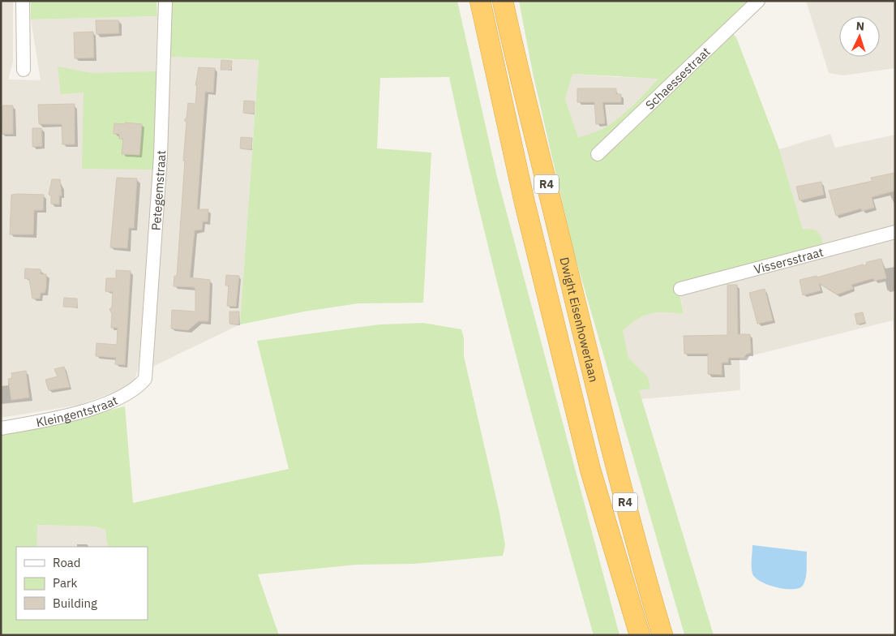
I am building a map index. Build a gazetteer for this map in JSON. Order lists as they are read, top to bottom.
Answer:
{
  "streets": {
    "highway": ["R4", "Dwight Eisenhowerlaan"],
    "street": [
      "Schaessestraat",
      "Petegemstraat",
      "Vissersstraat",
      "Kleingentstraat"
    ]
  },
  "crossings": [
    ["Petegemstraat", "Kleingentstraat"]
  ],
  "legend": ["Road", "Park", "Building"],
  "north": "top"
}
